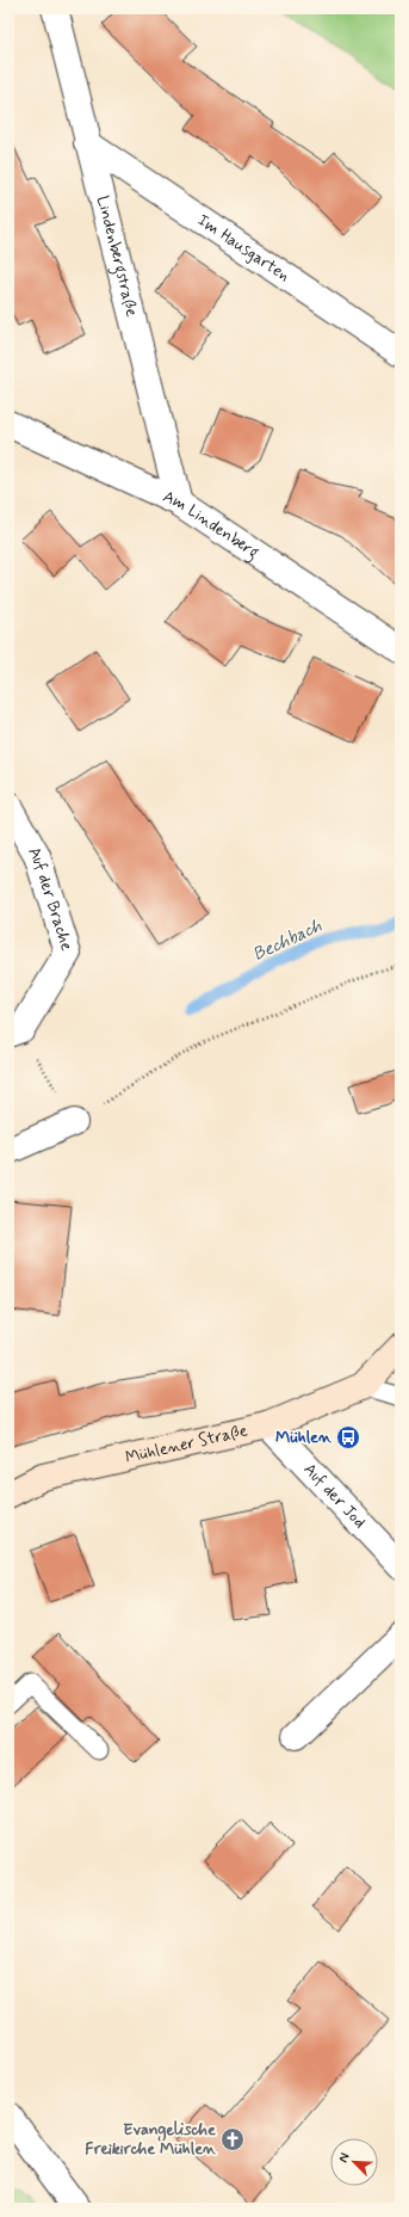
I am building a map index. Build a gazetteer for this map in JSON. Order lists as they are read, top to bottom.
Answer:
{
  "streets": {
    "main road": ["Mühlener Straße"],
    "street": [
      "Im Hausgarten",
      "Lindenbergstraße",
      "Am Lindenberg",
      "Auf der Brache",
      "Auf der Jod"
    ]
  },
  "crossings": [
    ["Im Hausgarten", "Lindenbergstraße"],
    ["Lindenbergstraße", "Am Lindenberg"],
    ["Mühlener Straße", "Auf der Jod"]
  ],
  "water": ["Bechbach"],
  "places": {
    "bus stop": ["Mühlen"],
    "church": ["Evangelische Freikirche Mühlen"]
  },
  "north": "top left"
}
